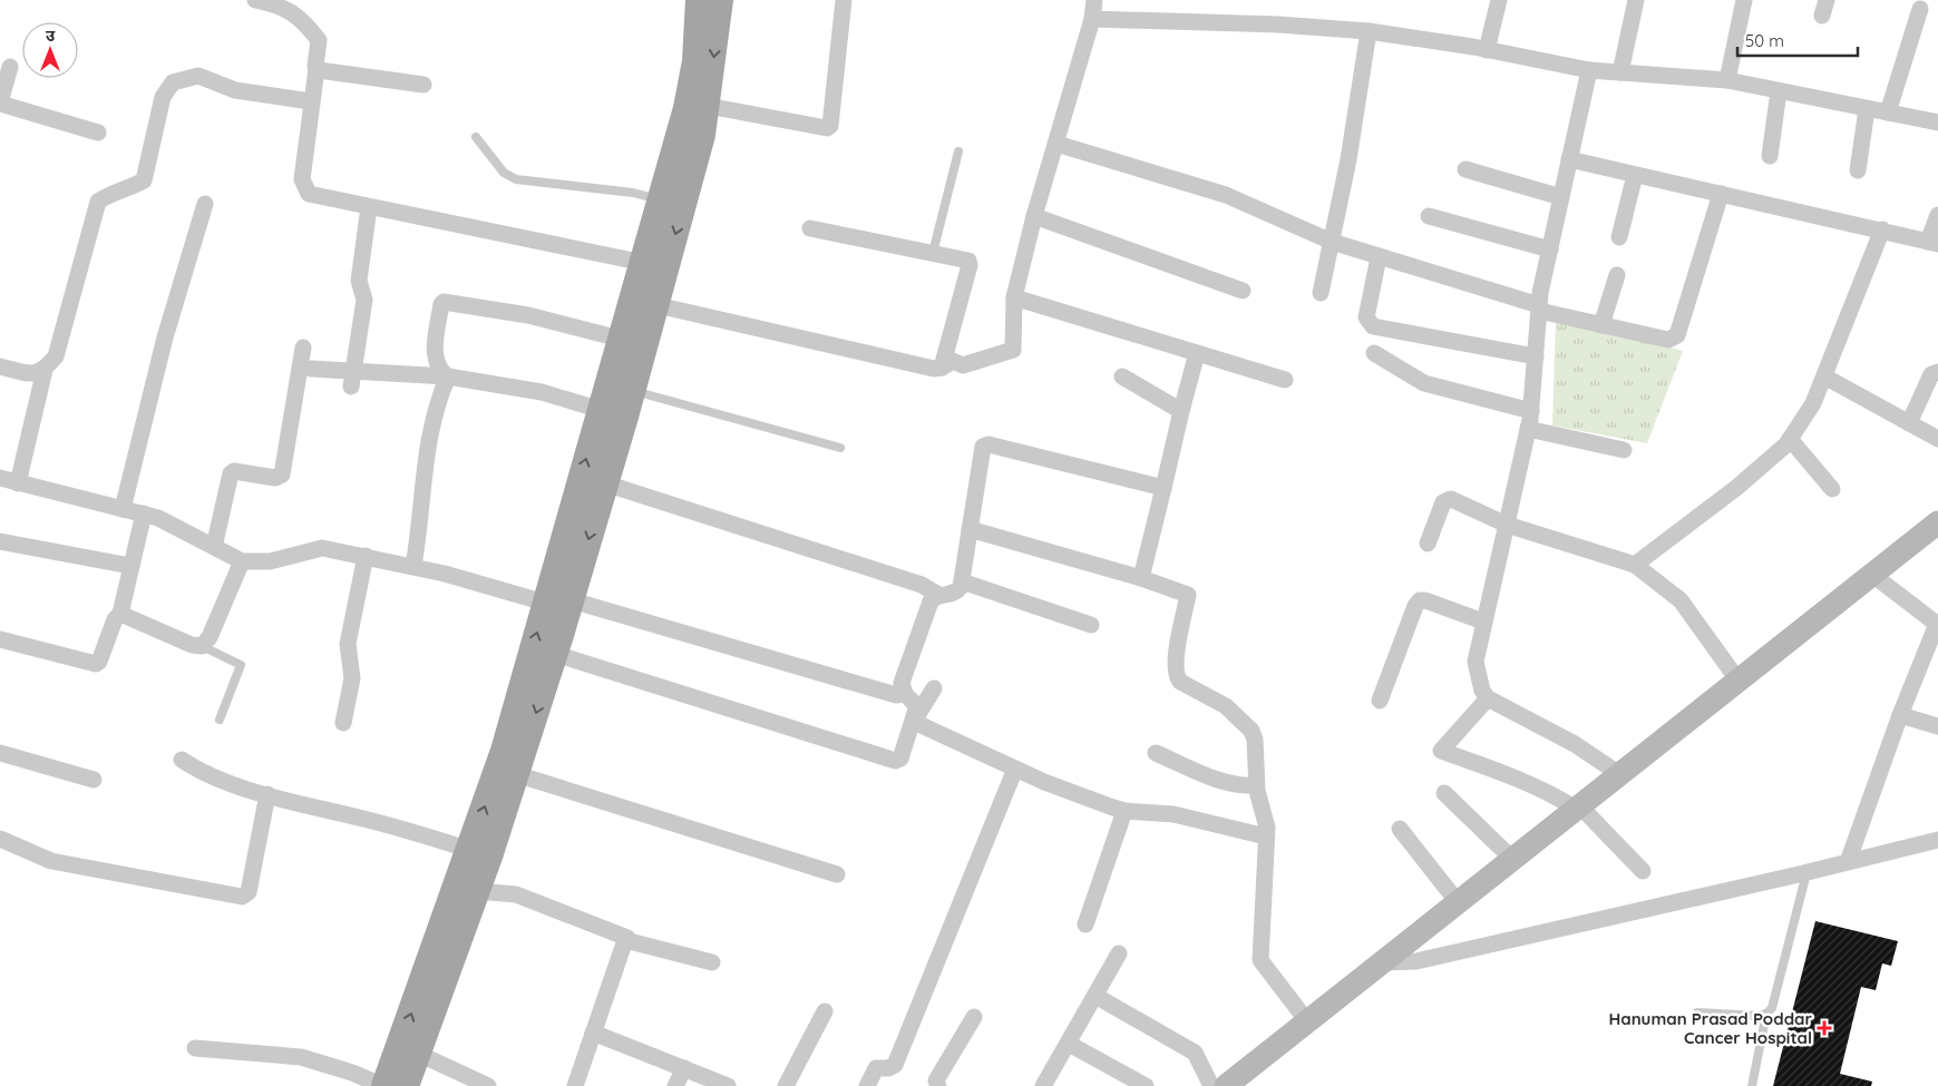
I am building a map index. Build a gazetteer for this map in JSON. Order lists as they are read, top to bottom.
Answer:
{
  "places": {
    "health": ["Hanuman Prasad Poddar Cancer Hospital"]
  },
  "scale_bar": "50 m",
  "north": "top"
}
